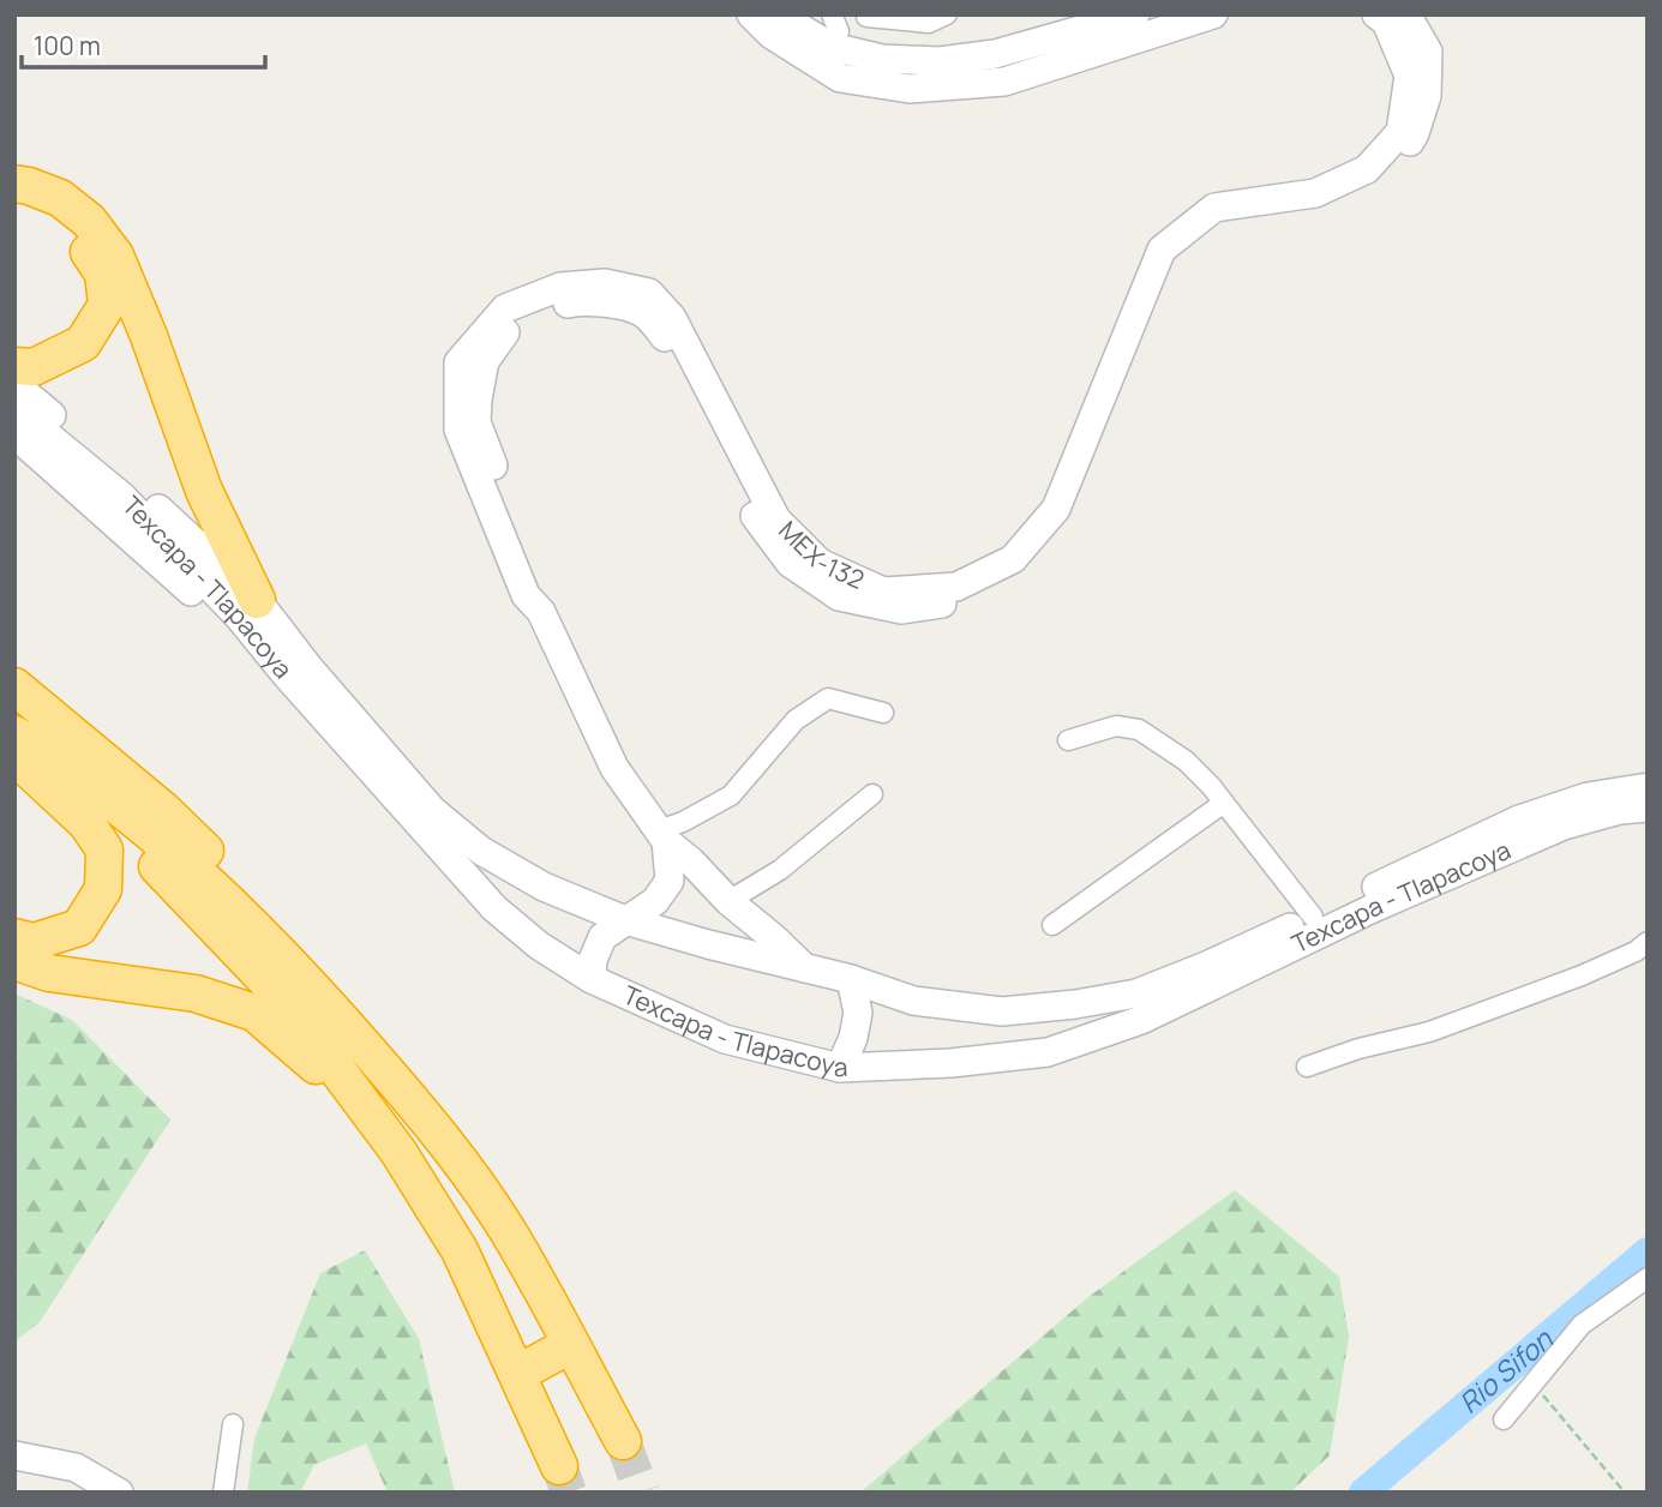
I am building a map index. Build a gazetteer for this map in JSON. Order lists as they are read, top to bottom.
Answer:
{
  "streets": {
    "main road": ["MEX-132", "Texcapa - Tlapacoya"]
  },
  "crossings": [
    ["MEX-132", "Texcapa - Tlapacoya"]
  ],
  "water": ["Rio Sifon"],
  "scale_bar": "100 m"
}
